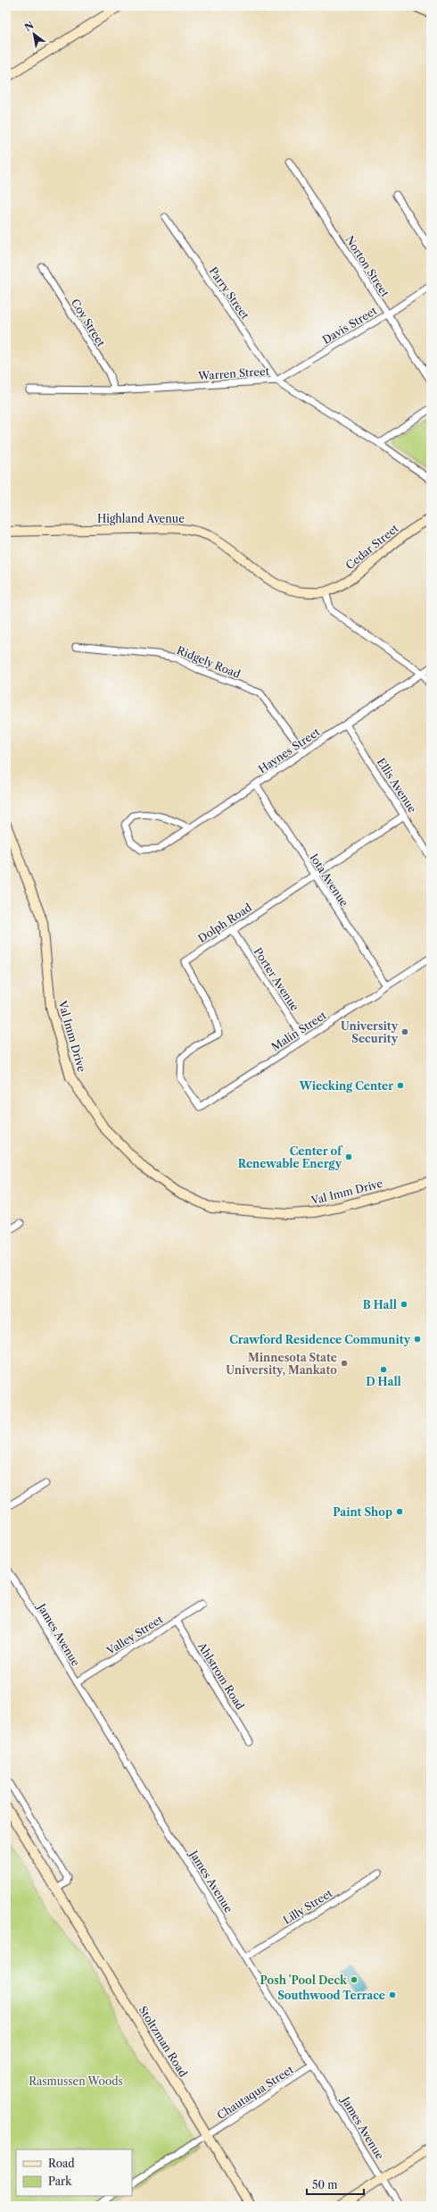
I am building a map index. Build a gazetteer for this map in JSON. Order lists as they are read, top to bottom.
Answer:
{
  "streets": {
    "street": [
      "Norton Street",
      "Parry Street",
      "Coy Street",
      "Davis Street",
      "Warren Street",
      "Highland Avenue",
      "Cedar Street",
      "Ridgely Road",
      "Haynes Street",
      "Ellis Avenue",
      "Iota Avenue",
      "Dolph Road",
      "Porter Avenue",
      "Malin Street",
      "Val Imm Drive",
      "James Avenue",
      "Valley Street",
      "Ahlstrom Road",
      "Lilly Street",
      "Stoltzman Road",
      "Chautaqua Street"
    ]
  },
  "crossings": [
    ["Norton Street", "Davis Street"],
    ["Parry Street", "Davis Street"],
    ["Parry Street", "Warren Street"],
    ["Coy Street", "Warren Street"],
    ["Davis Street", "Warren Street"],
    ["Highland Avenue", "Cedar Street"],
    ["Ridgely Road", "Haynes Street"],
    ["Haynes Street", "Ellis Avenue"],
    ["Haynes Street", "Iota Avenue"],
    ["Ellis Avenue", "Dolph Road"],
    ["Iota Avenue", "Dolph Road"],
    ["Iota Avenue", "Malin Street"],
    ["Dolph Road", "Porter Avenue"],
    ["Dolph Road", "Malin Street"],
    ["Porter Avenue", "Malin Street"],
    ["James Avenue", "Valley Street"],
    ["James Avenue", "Lilly Street"],
    ["James Avenue", "Chautaqua Street"],
    ["Valley Street", "Ahlstrom Road"],
    ["Stoltzman Road", "Chautaqua Street"]
  ],
  "parks": ["Rasmussen Woods"],
  "places": [
    "University Security",
    "Wiecking Center",
    "Center of Renewable Energy",
    "B Hall",
    "Crawford Residence Community",
    "Minnesota State University, Mankato",
    "D Hall",
    "Paint Shop",
    "Posh 'Pool Deck",
    "Southwood Terrace"
  ],
  "legend": ["Road", "Park"],
  "scale_bar": "50 m",
  "north": "top left"
}
